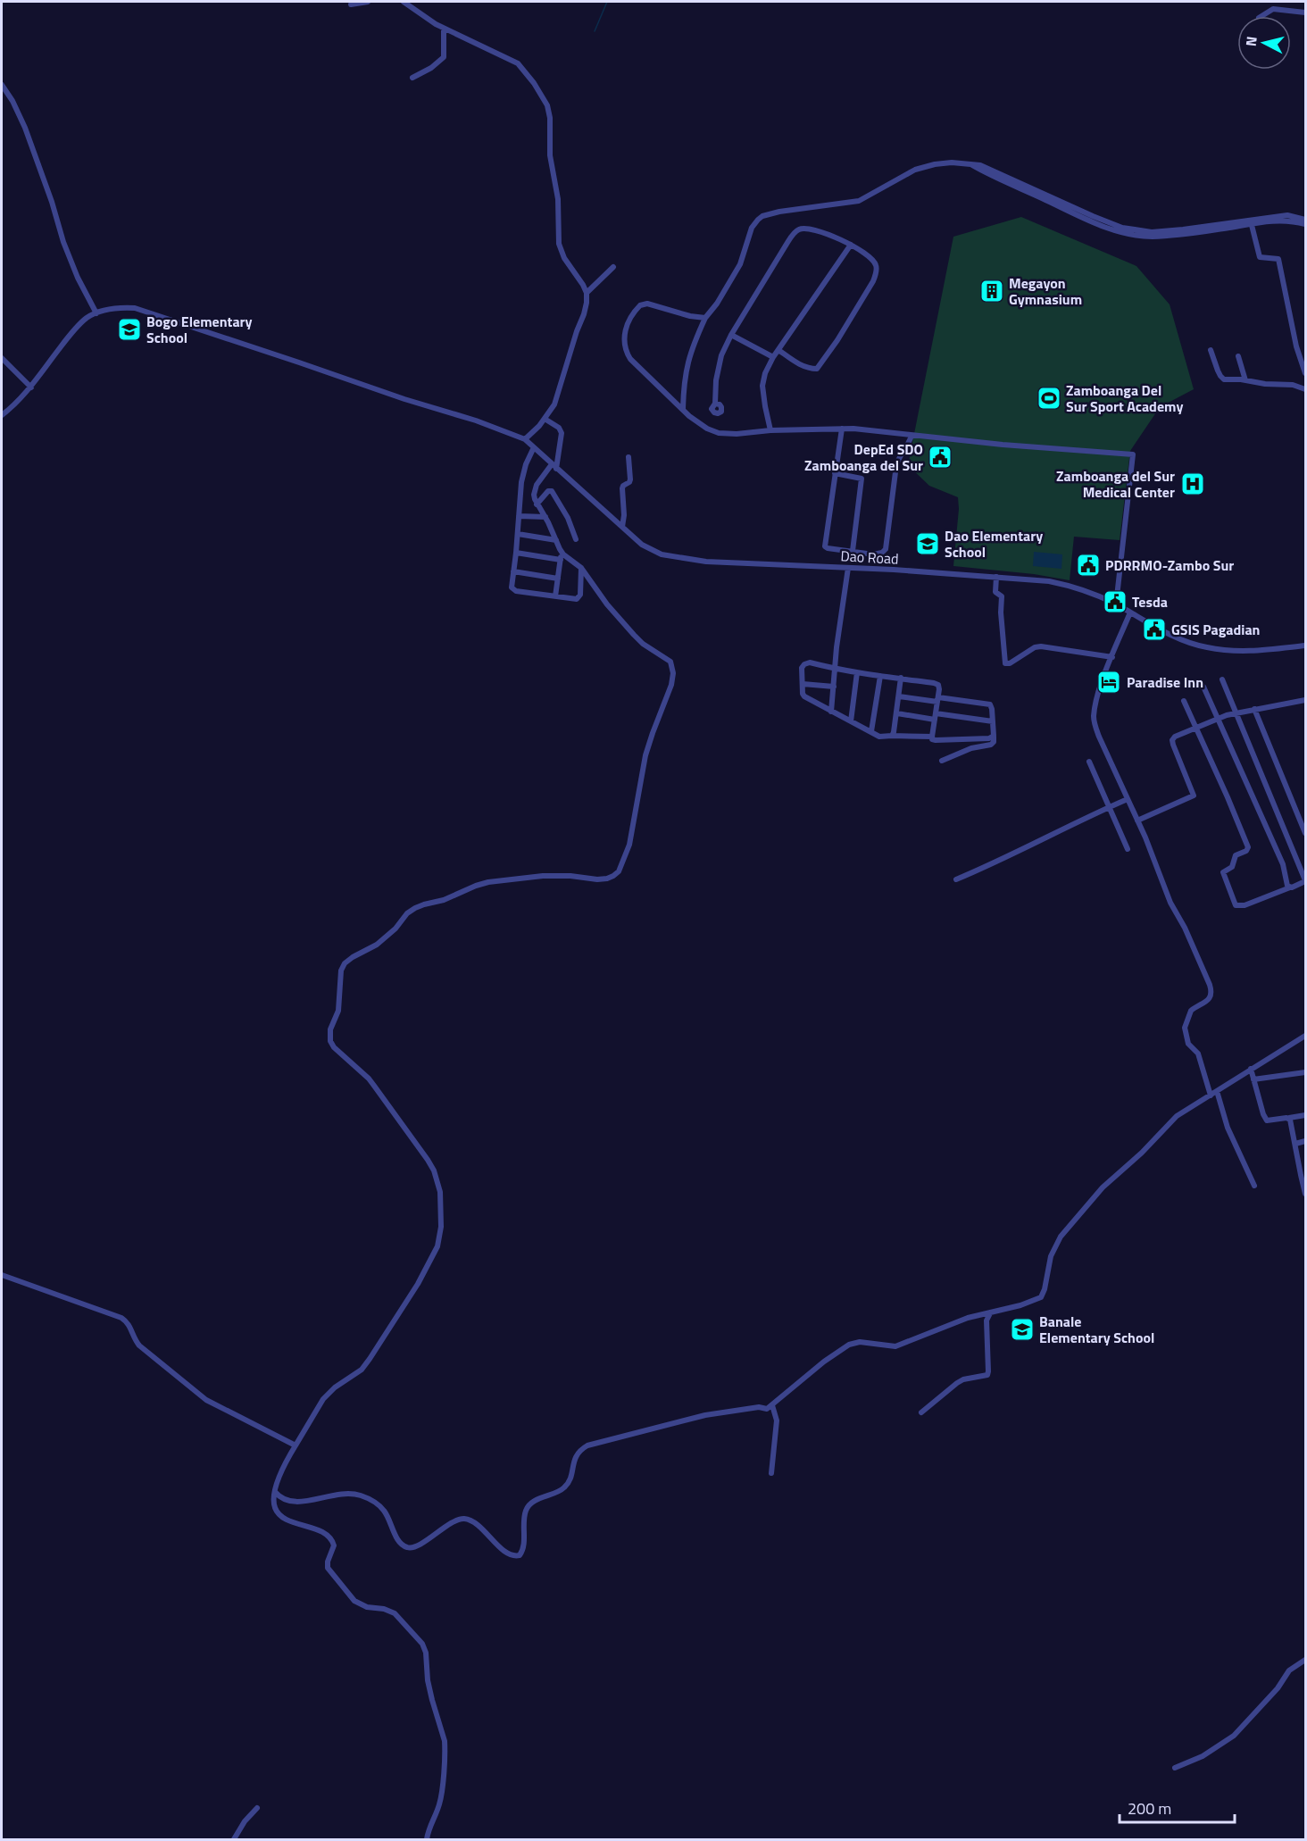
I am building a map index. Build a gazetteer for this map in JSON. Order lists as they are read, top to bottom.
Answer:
{
  "streets": {
    "street": ["Dao Road"]
  },
  "places": {
    "building": ["Megayon Gymnasium"],
    "school or university": ["Bogo Elementary School", "Dao Elementary School", "Banale Elementary School"],
    "sports": ["Zamboanga Del Sur Sport Academy"],
    "public building": [
      "DepEd SDO Zamboanga del Sur",
      "PDRRMO-Zambo Sur",
      "Tesda",
      "GSIS Pagadian"
    ],
    "hospital": ["Zamboanga del Sur Medical Center"],
    "hotel": ["Paradise Inn"]
  },
  "scale_bar": "200 m",
  "north": "left"
}
